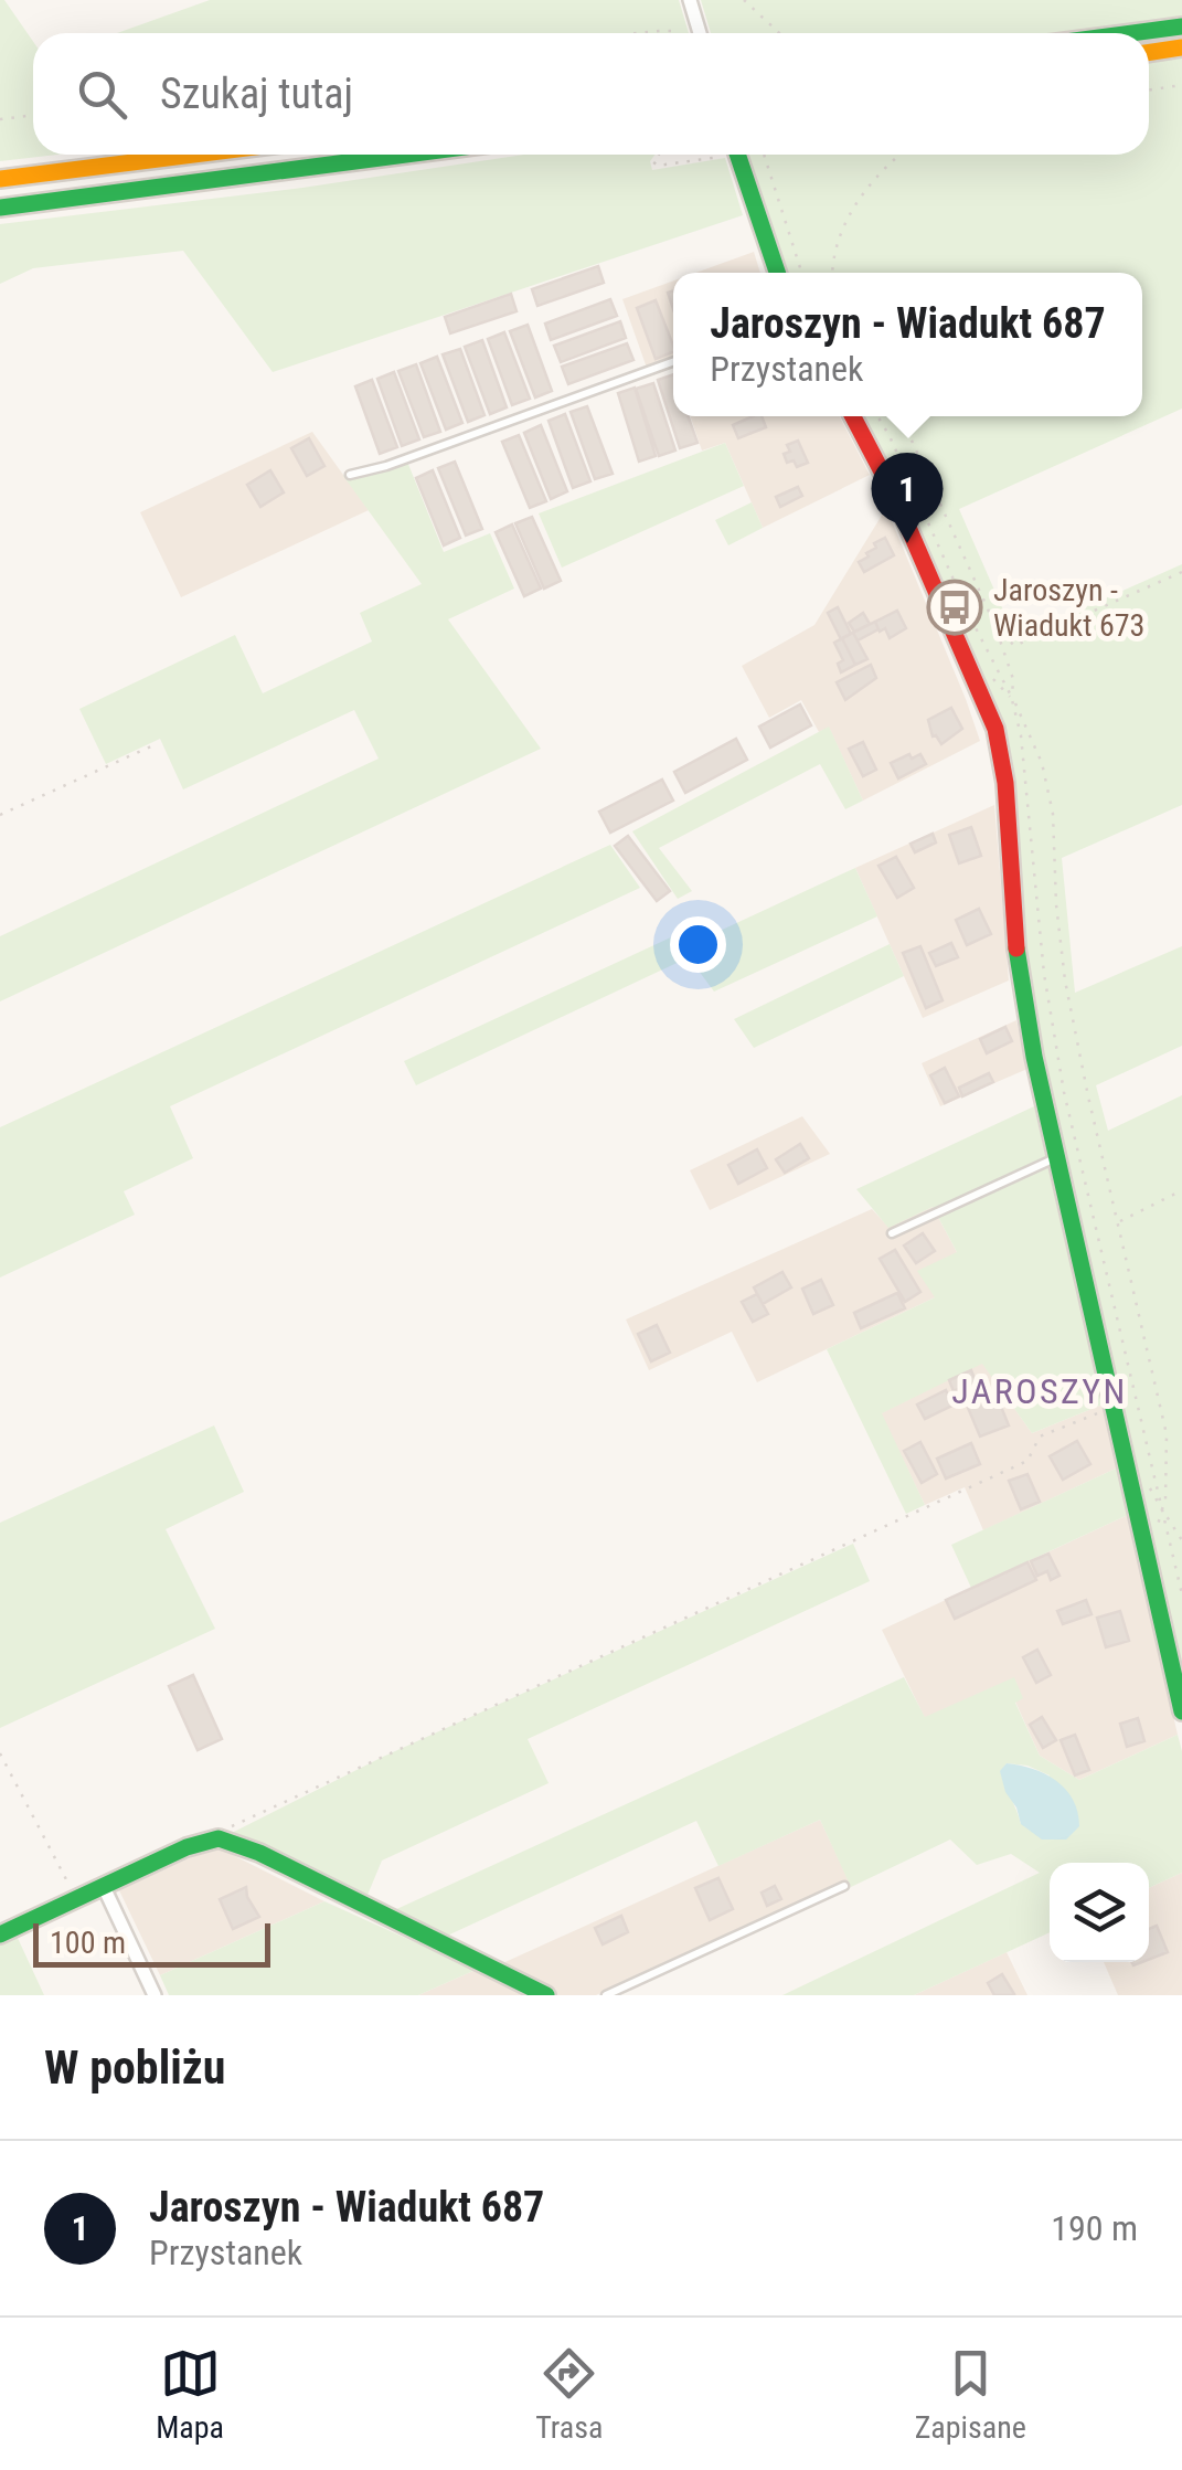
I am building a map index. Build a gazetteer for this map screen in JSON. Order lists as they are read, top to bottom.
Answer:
{
  "districts": ["JAROSZYN"],
  "places": {
    "bus stop": ["Jaroszyn - Wiadukt 673"]
  },
  "scale_bar": "100 m",
  "page": {
    "search": "Szukaj tutaj",
    "popup": ["Jaroszyn - Wiadukt 687", "Przystanek"],
    "pins": "1",
    "scale": "100 m",
    "heading": "W pobliżu",
    "list": [
      {
        "mark": "1",
        "name": "Jaroszyn - Wiadukt 687",
        "note": "Przystanek",
        "value": "190 m"
      }
    ],
    "nav": ["Mapa", "Trasa", "Zapisane"]
  }
}
